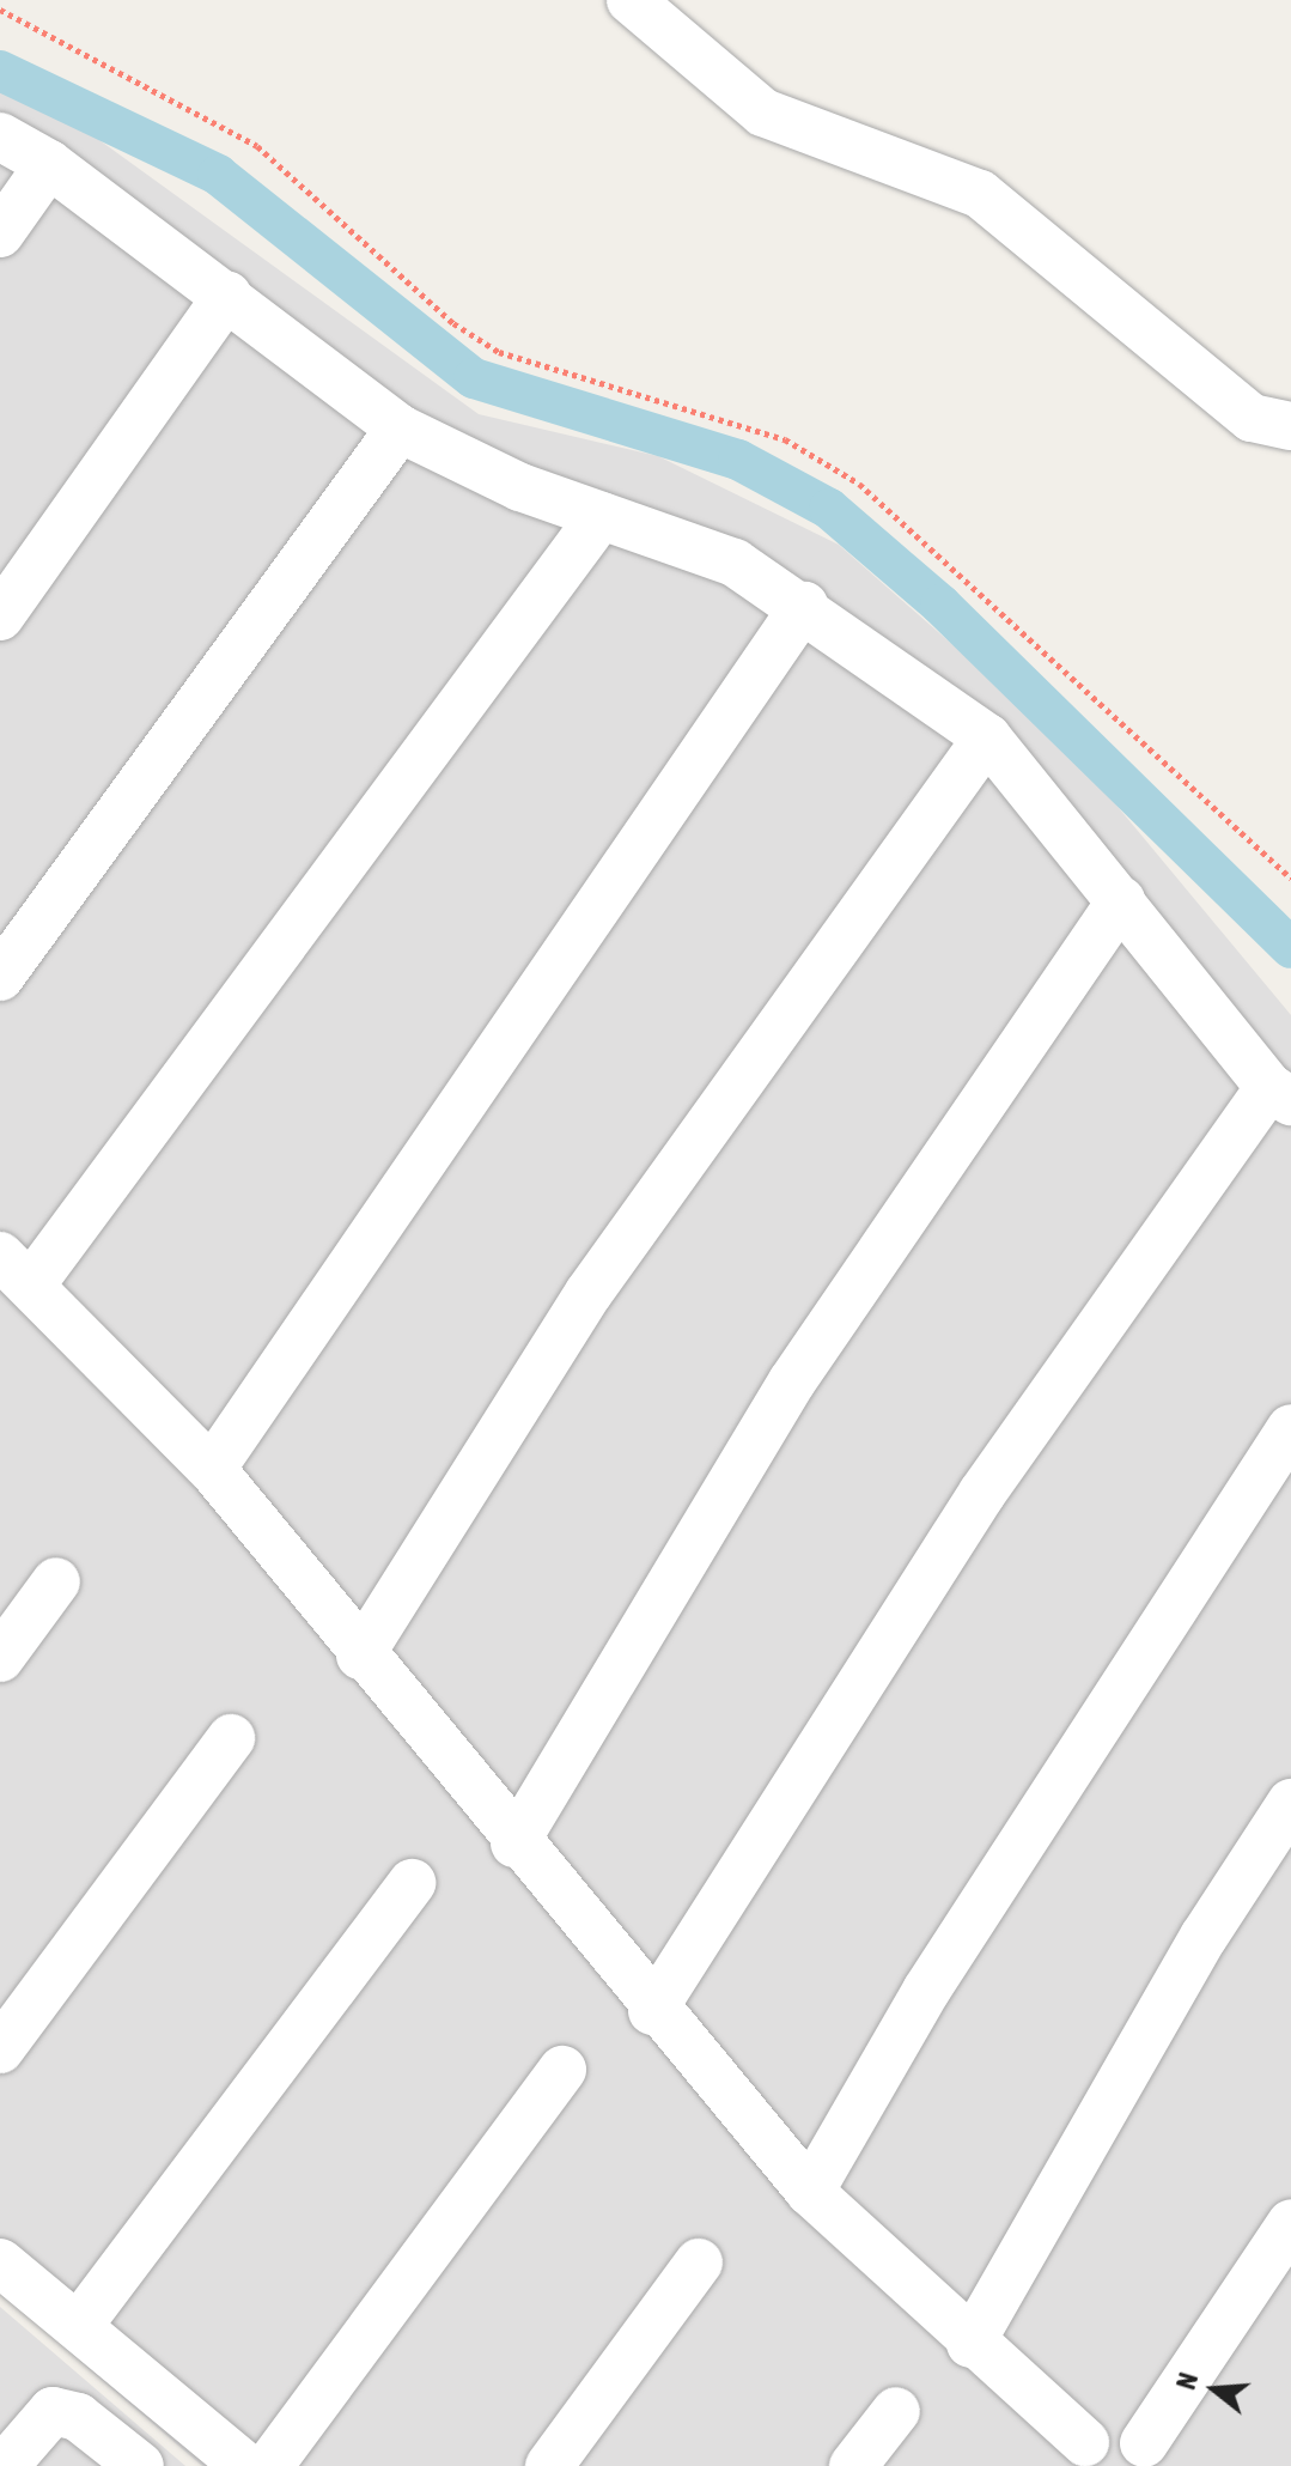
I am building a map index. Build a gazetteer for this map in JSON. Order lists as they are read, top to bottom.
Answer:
{
  "north": "left"
}
